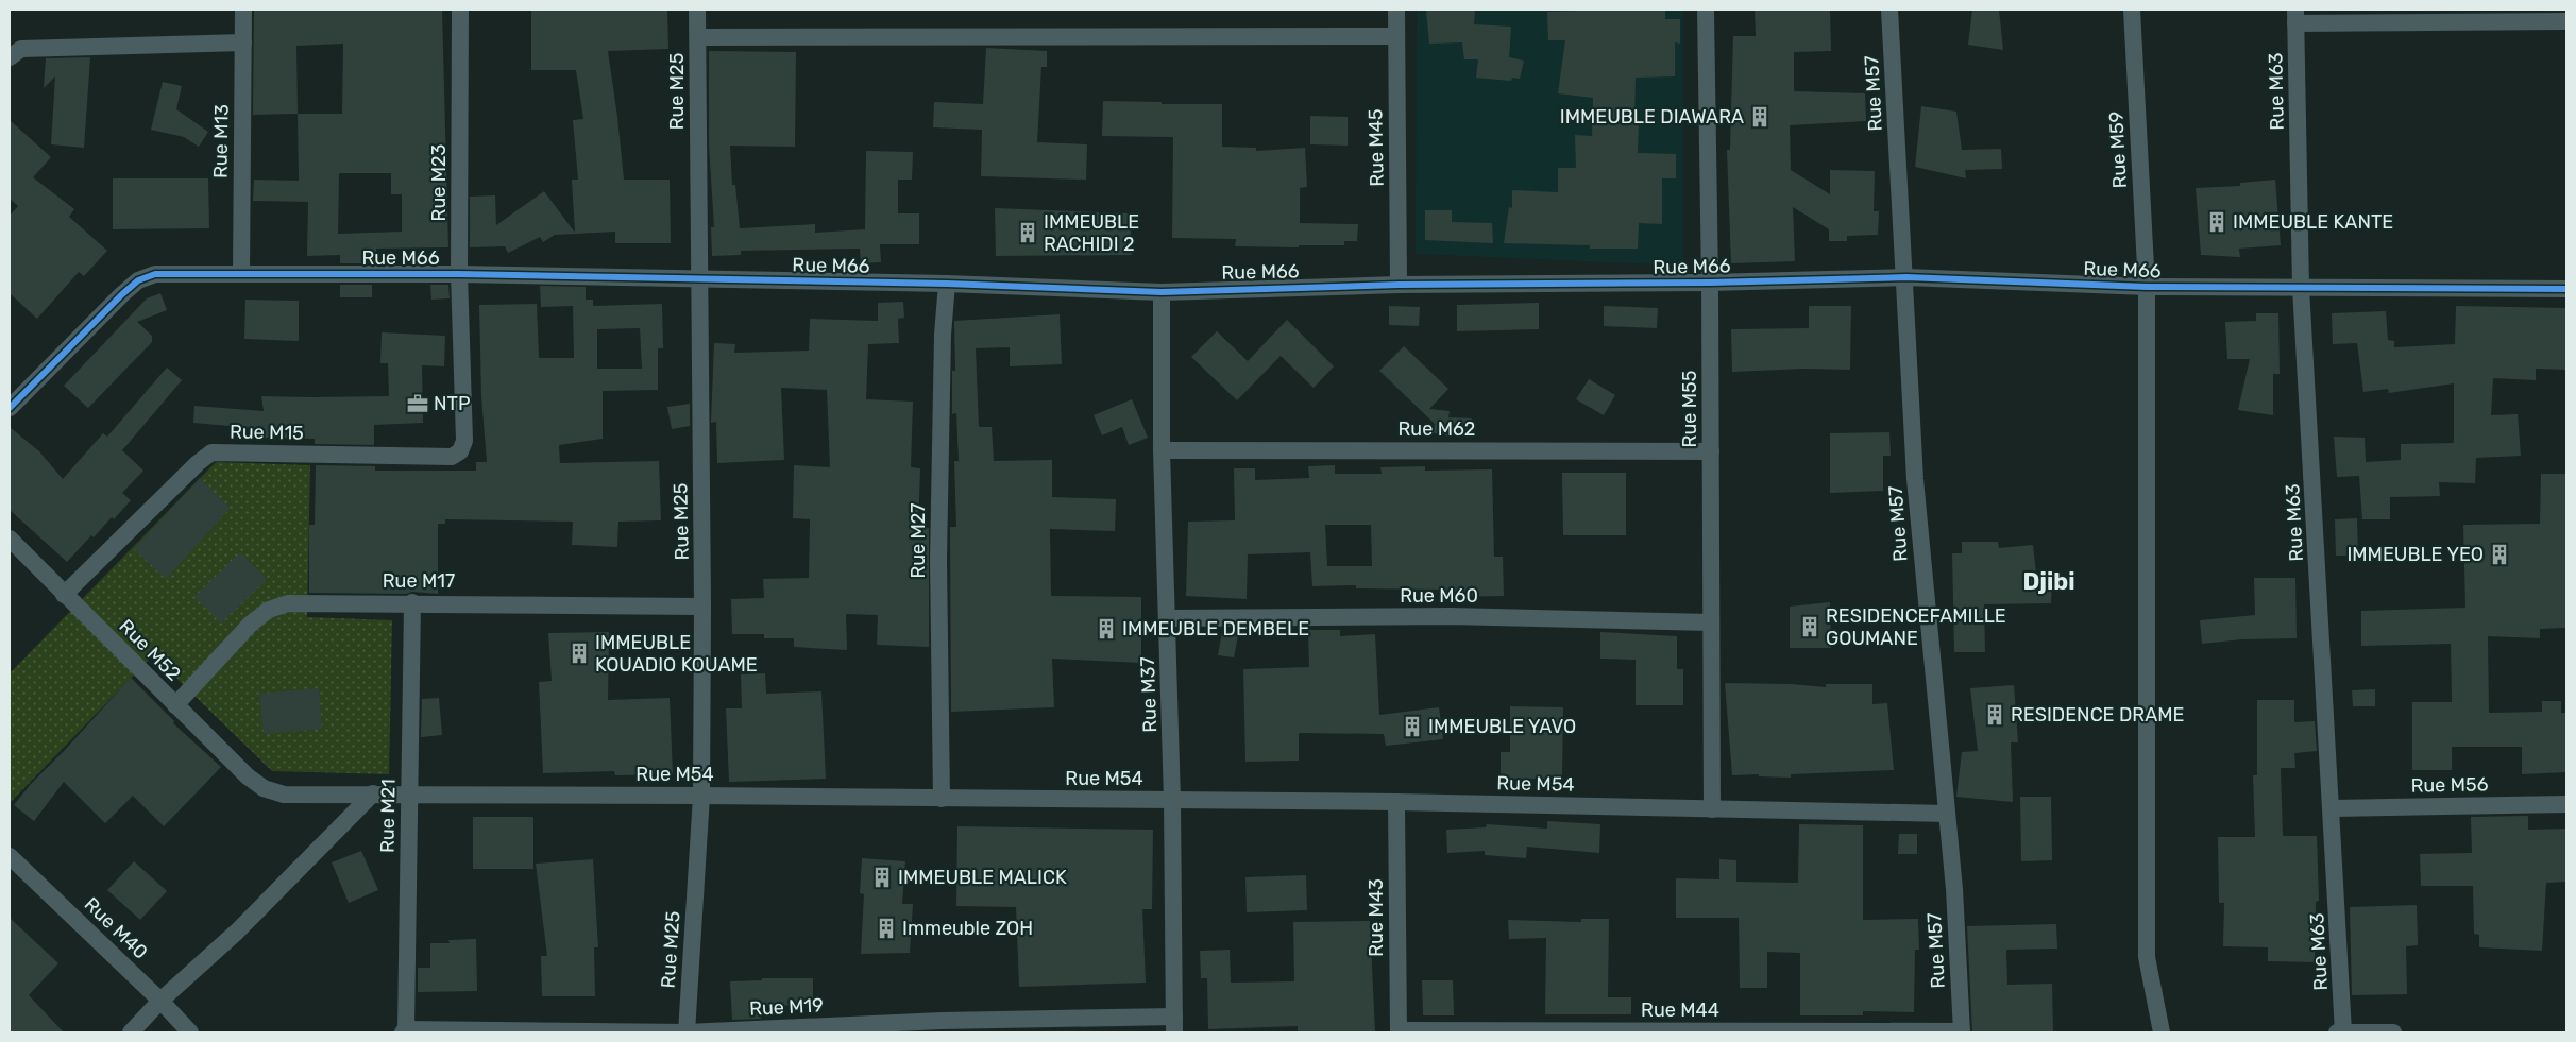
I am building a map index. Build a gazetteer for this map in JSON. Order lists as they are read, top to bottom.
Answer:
{
  "streets": {
    "street": [
      "Rue M25",
      "Rue M63",
      "Rue M57",
      "Rue M13",
      "Rue M45",
      "Rue M59",
      "Rue M23",
      "Rue M66",
      "Rue M55",
      "Rue M62",
      "Rue M15",
      "Rue M27",
      "Rue M17",
      "Rue M60",
      "Rue M52",
      "Rue M37",
      "Rue M54",
      "Rue M56",
      "Rue M21",
      "Rue M43",
      "Rue M40",
      "Rue M19",
      "Rue M44"
    ]
  },
  "crossings": [
    ["Rue M25", "Rue M66"],
    ["Rue M25", "Rue M17"],
    ["Rue M25", "Rue M54"],
    ["Rue M25", "Rue M19"],
    ["Rue M63", "Rue M66"],
    ["Rue M63", "Rue M56"],
    ["Rue M57", "Rue M66"],
    ["Rue M57", "Rue M54"],
    ["Rue M57", "Rue M44"],
    ["Rue M13", "Rue M66"],
    ["Rue M45", "Rue M66"],
    ["Rue M59", "Rue M66"],
    ["Rue M23", "Rue M66"],
    ["Rue M23", "Rue M15"],
    ["Rue M66", "Rue M55"],
    ["Rue M66", "Rue M27"],
    ["Rue M66", "Rue M37"],
    ["Rue M55", "Rue M62"],
    ["Rue M55", "Rue M60"],
    ["Rue M55", "Rue M54"],
    ["Rue M62", "Rue M37"],
    ["Rue M15", "Rue M52"],
    ["Rue M27", "Rue M54"],
    ["Rue M17", "Rue M52"],
    ["Rue M17", "Rue M21"],
    ["Rue M60", "Rue M37"],
    ["Rue M52", "Rue M54"],
    ["Rue M37", "Rue M54"],
    ["Rue M37", "Rue M19"],
    ["Rue M54", "Rue M21"],
    ["Rue M54", "Rue M43"],
    ["Rue M21", "Rue M19"],
    ["Rue M43", "Rue M44"]
  ],
  "districts": ["Djibi"],
  "places": {
    "building": [
      "IMMEUBLE DIAWARA",
      "IMMEUBLE KANTE",
      "IMMEUBLE RACHIDI 2",
      "IMMEUBLE YEO",
      "RESIDENCEFAMILLE GOUMANE",
      "IMMEUBLE DEMBELE",
      "IMMEUBLE KOUADIO KOUAME",
      "RESIDENCE DRAME",
      "IMMEUBLE YAVO",
      "IMMEUBLE MALICK",
      "Immeuble ZOH"
    ],
    "office": ["NTP"]
  }
}
